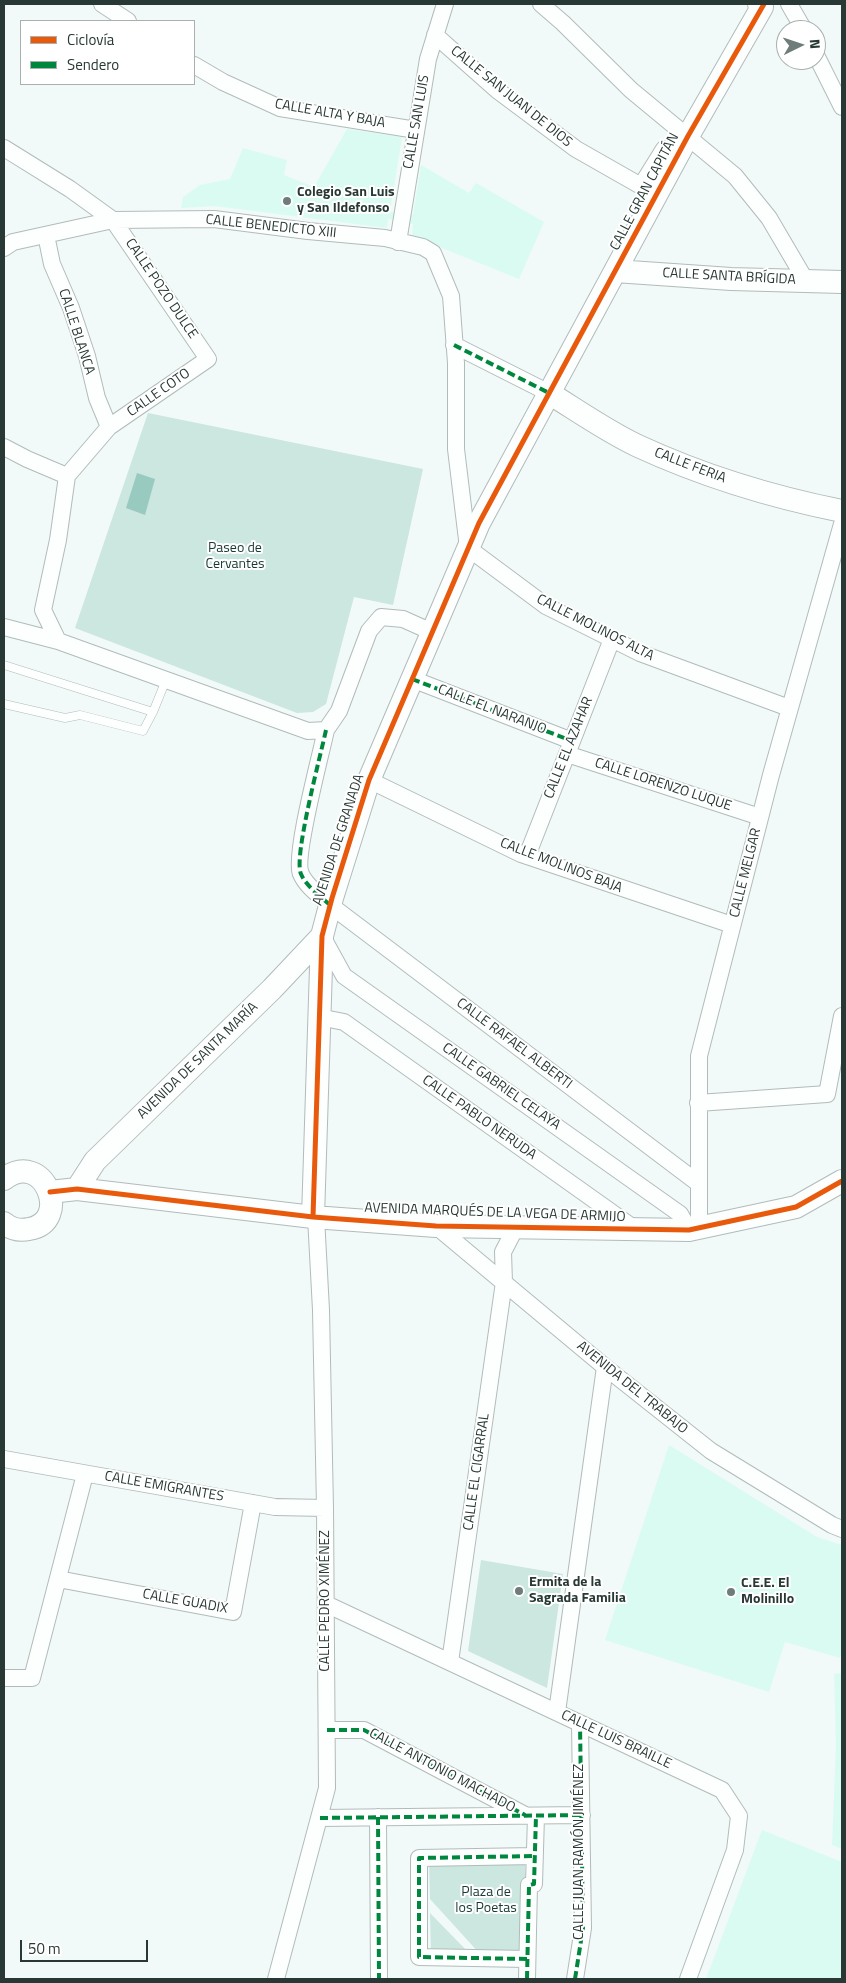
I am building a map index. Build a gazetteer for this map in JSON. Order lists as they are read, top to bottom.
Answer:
{
  "streets": {
    "street": [
      "CALLE SAN JUAN DE DIOS",
      "CALLE ALTA Y BAJA",
      "CALLE SAN LUIS",
      "CALLE GRAN CAPITÁN",
      "CALLE BENEDICTO XIII",
      "CALLE SANTA BRÍGIDA",
      "CALLE POZO DULCE",
      "CALLE BLANCA",
      "CALLE COTO",
      "CALLE FERIA",
      "CALLE MOLINOS ALTA",
      "CALLE EL NARANJO",
      "CALLE EL AZAHAR",
      "CALLE LORENZO LUQUE",
      "AVENIDA DE GRANADA",
      "CALLE MOLINOS BAJA",
      "CALLE MELGAR",
      "CALLE RAFAEL ALBERTI",
      "AVENIDA DE SANTA MARÍA",
      "CALLE GABRIEL CELAYA",
      "CALLE PABLO NERUDA",
      "AVENIDA MARQUÉS DE LA VEGA DE ARMIJO",
      "AVENIDA DEL TRABAJO",
      "CALLE EL CIGARRAL",
      "CALLE EMIGRANTES",
      "CALLE PEDRO XIMÉNEZ",
      "CALLE GUADIX",
      "CALLE LUIS BRAILLE",
      "CALLE ANTONIO MACHADO",
      "CALLE JUAN RAMÓN JIMÉNEZ"
    ]
  },
  "crossings": [
    ["CALLE SAN JUAN DE DIOS", "CALLE SAN LUIS"],
    ["CALLE SAN JUAN DE DIOS", "CALLE GRAN CAPITÁN"],
    ["CALLE ALTA Y BAJA", "CALLE SAN LUIS"],
    ["CALLE SAN LUIS", "CALLE BENEDICTO XIII"],
    ["CALLE GRAN CAPITÁN", "CALLE BENEDICTO XIII"],
    ["CALLE GRAN CAPITÁN", "CALLE SANTA BRÍGIDA"],
    ["CALLE GRAN CAPITÁN", "CALLE FERIA"],
    ["CALLE GRAN CAPITÁN", "CALLE MOLINOS ALTA"],
    ["CALLE GRAN CAPITÁN", "AVENIDA DE GRANADA"],
    ["CALLE BENEDICTO XIII", "CALLE POZO DULCE"],
    ["CALLE BENEDICTO XIII", "CALLE BLANCA"],
    ["CALLE BENEDICTO XIII", "CALLE MOLINOS ALTA"],
    ["CALLE BENEDICTO XIII", "AVENIDA DE GRANADA"],
    ["CALLE POZO DULCE", "CALLE COTO"],
    ["CALLE BLANCA", "CALLE COTO"],
    ["CALLE MOLINOS ALTA", "CALLE EL AZAHAR"],
    ["CALLE MOLINOS ALTA", "AVENIDA DE GRANADA"],
    ["CALLE MOLINOS ALTA", "CALLE MELGAR"],
    ["CALLE EL NARANJO", "CALLE EL AZAHAR"],
    ["CALLE EL NARANJO", "CALLE LORENZO LUQUE"],
    ["CALLE EL NARANJO", "AVENIDA DE GRANADA"],
    ["CALLE EL AZAHAR", "CALLE LORENZO LUQUE"],
    ["CALLE EL AZAHAR", "CALLE MOLINOS BAJA"],
    ["CALLE LORENZO LUQUE", "CALLE MELGAR"],
    ["AVENIDA DE GRANADA", "CALLE MOLINOS BAJA"],
    ["AVENIDA DE GRANADA", "CALLE RAFAEL ALBERTI"],
    ["AVENIDA DE GRANADA", "AVENIDA DE SANTA MARÍA"],
    ["AVENIDA DE GRANADA", "CALLE GABRIEL CELAYA"],
    ["AVENIDA DE GRANADA", "CALLE PABLO NERUDA"],
    ["AVENIDA DE GRANADA", "AVENIDA MARQUÉS DE LA VEGA DE ARMIJO"],
    ["AVENIDA DE GRANADA", "CALLE PEDRO XIMÉNEZ"],
    ["CALLE MOLINOS BAJA", "CALLE MELGAR"],
    ["CALLE MELGAR", "CALLE RAFAEL ALBERTI"],
    ["CALLE MELGAR", "CALLE GABRIEL CELAYA"],
    ["CALLE MELGAR", "AVENIDA MARQUÉS DE LA VEGA DE ARMIJO"],
    ["AVENIDA DE SANTA MARÍA", "CALLE GABRIEL CELAYA"],
    ["AVENIDA DE SANTA MARÍA", "AVENIDA MARQUÉS DE LA VEGA DE ARMIJO"],
    ["CALLE GABRIEL CELAYA", "AVENIDA MARQUÉS DE LA VEGA DE ARMIJO"],
    ["CALLE PABLO NERUDA", "AVENIDA MARQUÉS DE LA VEGA DE ARMIJO"],
    ["AVENIDA MARQUÉS DE LA VEGA DE ARMIJO", "AVENIDA DEL TRABAJO"],
    ["AVENIDA MARQUÉS DE LA VEGA DE ARMIJO", "CALLE EL CIGARRAL"],
    ["AVENIDA MARQUÉS DE LA VEGA DE ARMIJO", "CALLE PEDRO XIMÉNEZ"],
    ["AVENIDA DEL TRABAJO", "CALLE EL CIGARRAL"],
    ["CALLE EL CIGARRAL", "CALLE LUIS BRAILLE"],
    ["CALLE EMIGRANTES", "CALLE PEDRO XIMÉNEZ"],
    ["CALLE EMIGRANTES", "CALLE GUADIX"],
    ["CALLE PEDRO XIMÉNEZ", "CALLE LUIS BRAILLE"],
    ["CALLE PEDRO XIMÉNEZ", "CALLE ANTONIO MACHADO"],
    ["CALLE LUIS BRAILLE", "CALLE JUAN RAMÓN JIMÉNEZ"],
    ["CALLE ANTONIO MACHADO", "CALLE JUAN RAMÓN JIMÉNEZ"]
  ],
  "parks": ["Paseo de Cervantes", "Plaza de los Poetas"],
  "places": ["Colegio San Luis y San Ildefonso", "Ermita de la Sagrada Familia", "C.E.E. El Molinillo"],
  "legend": ["Ciclovía", "Sendero"],
  "scale_bar": "50 m",
  "north": "right"
}
